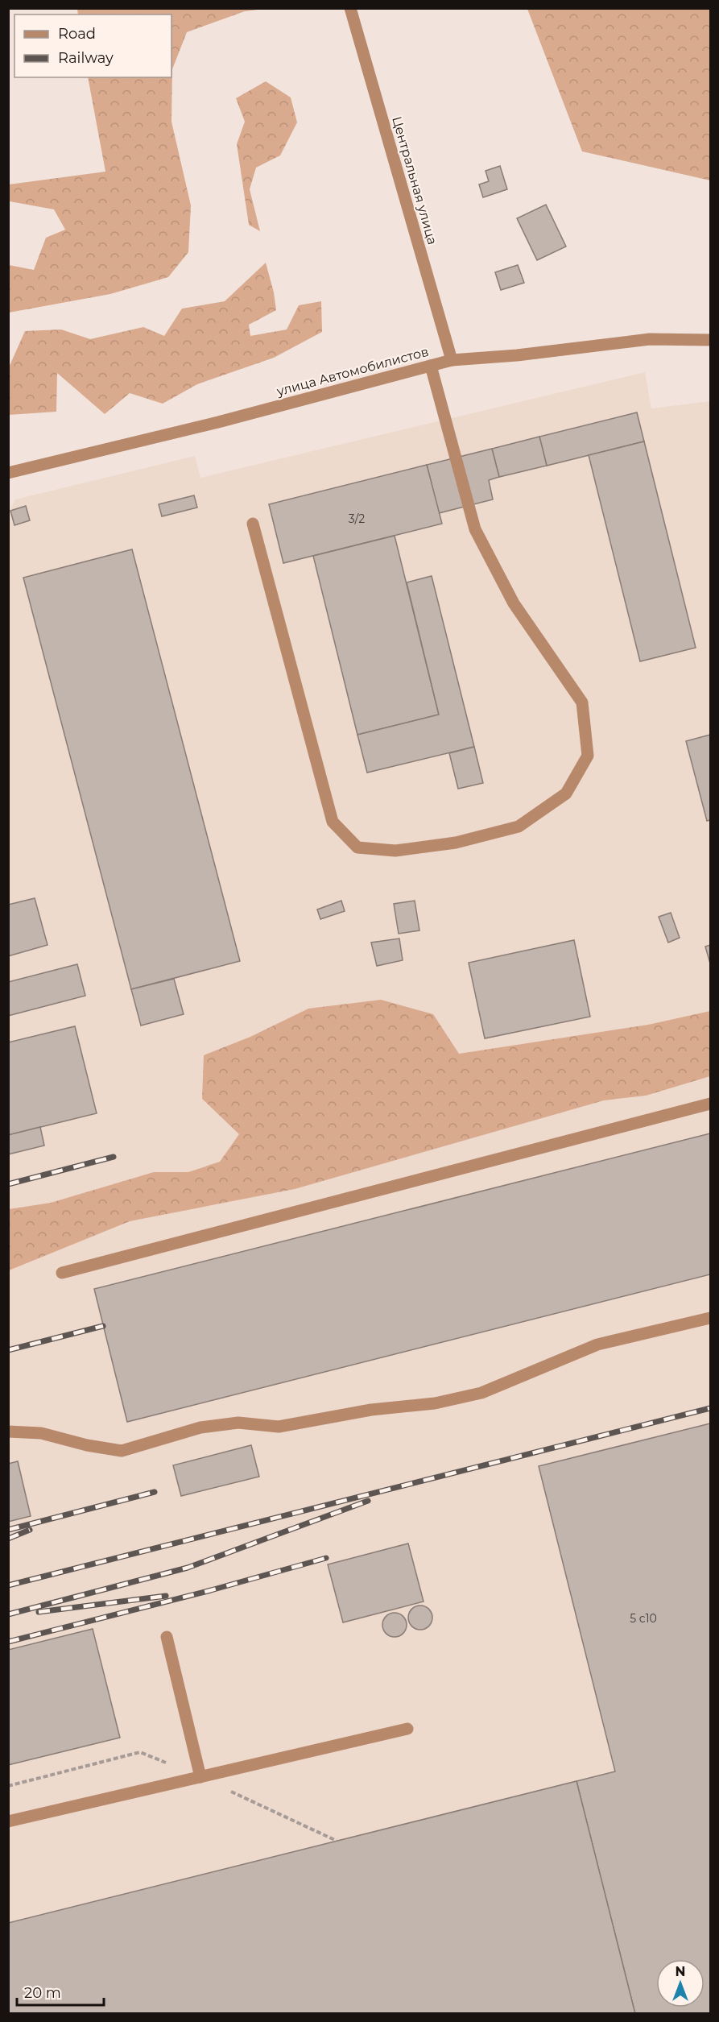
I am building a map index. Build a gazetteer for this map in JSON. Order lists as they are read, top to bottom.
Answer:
{
  "streets": {
    "street": ["Центральная улица", "улица Автомобилистов"]
  },
  "crossings": [
    ["Центральная улица", "улица Автомобилистов"]
  ],
  "house_numbers": ["3/2", "5 с10"],
  "legend": ["Road", "Railway"],
  "scale_bar": "20 m",
  "north": "top"
}
